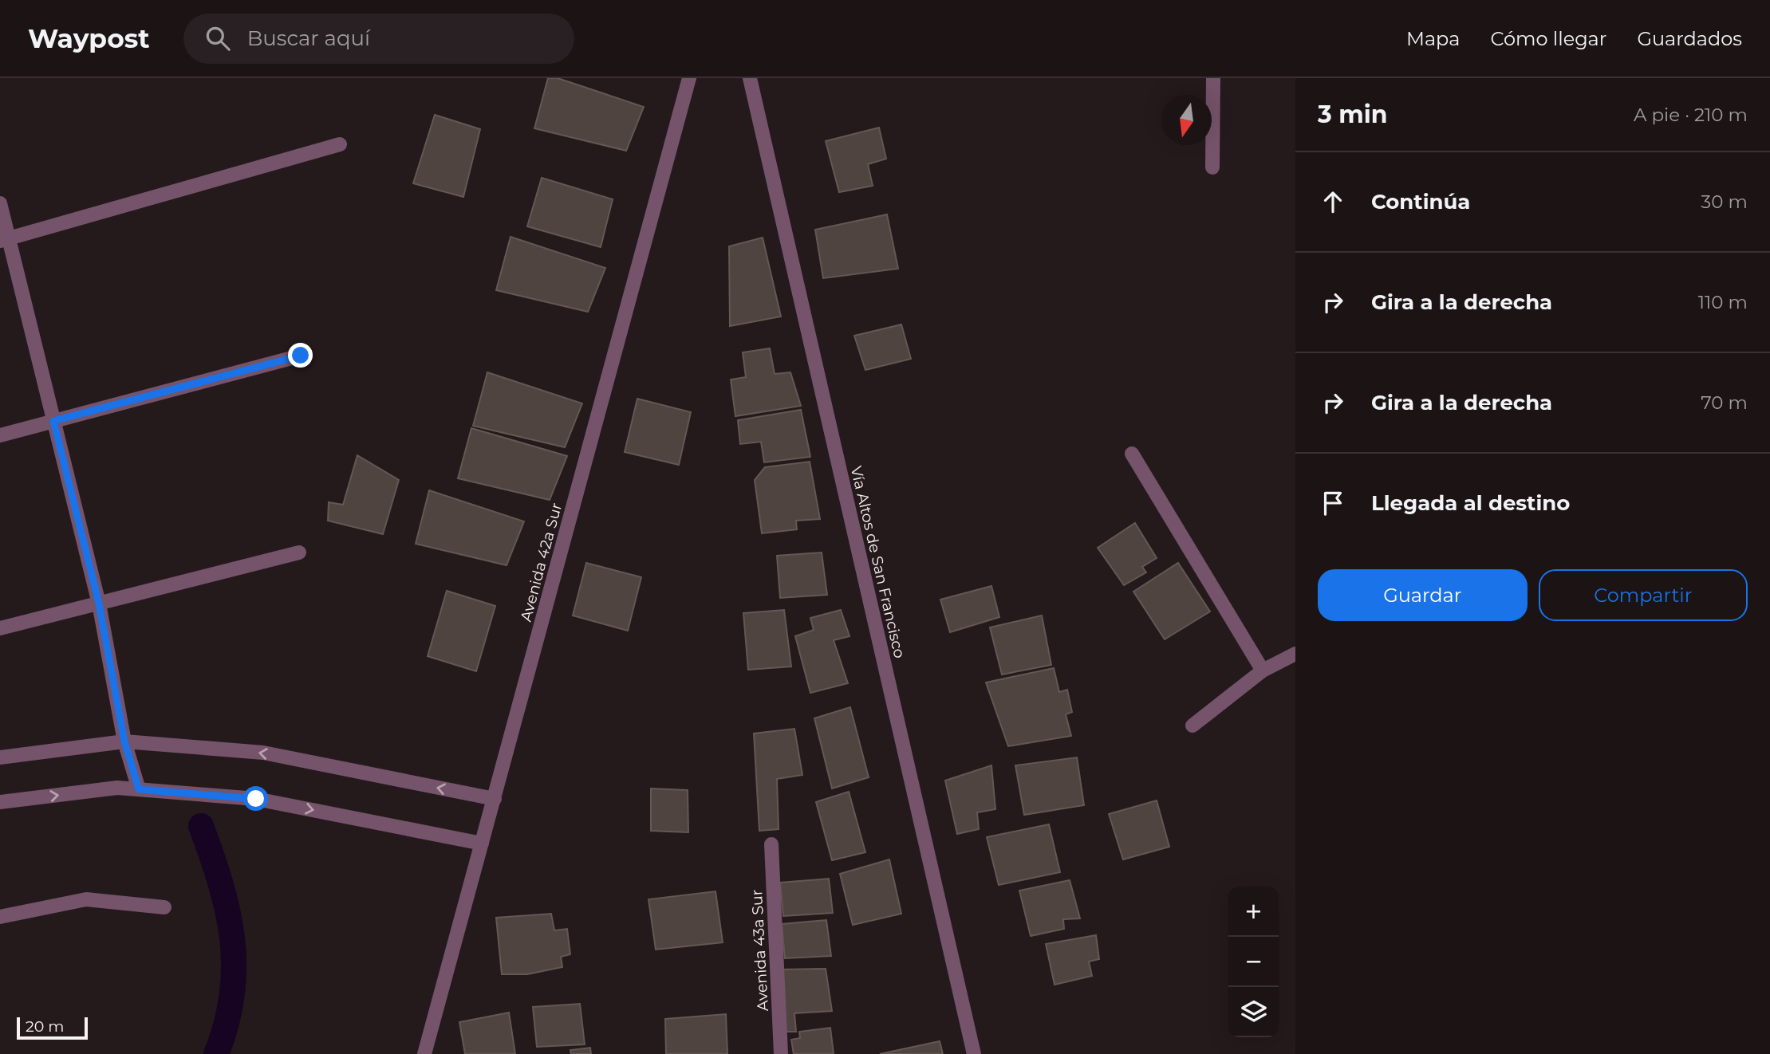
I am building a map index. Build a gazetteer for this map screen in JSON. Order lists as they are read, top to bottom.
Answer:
{
  "streets": {
    "street": ["Avenida 42a Sur", "Vía Altos de San Francisco", "Avenida 43a Sur"]
  },
  "scale_bar": "20 m",
  "north": "bottom",
  "page": {
    "header": "Waypost",
    "search": "Buscar aquí",
    "nav": ["Mapa", "Cómo llegar", "Guardados"],
    "heading": ["3 min", "A pie · 210 m"],
    "list": [
      ["Continúa", "30 m"],
      ["Gira a la derecha", "110 m"],
      ["Gira a la derecha", "70 m"],
      "Llegada al destino"
    ],
    "buttons": ["Guardar", "Compartir"],
    "map_buttons": ["+", "−"],
    "scale": "20 m"
  }
}
